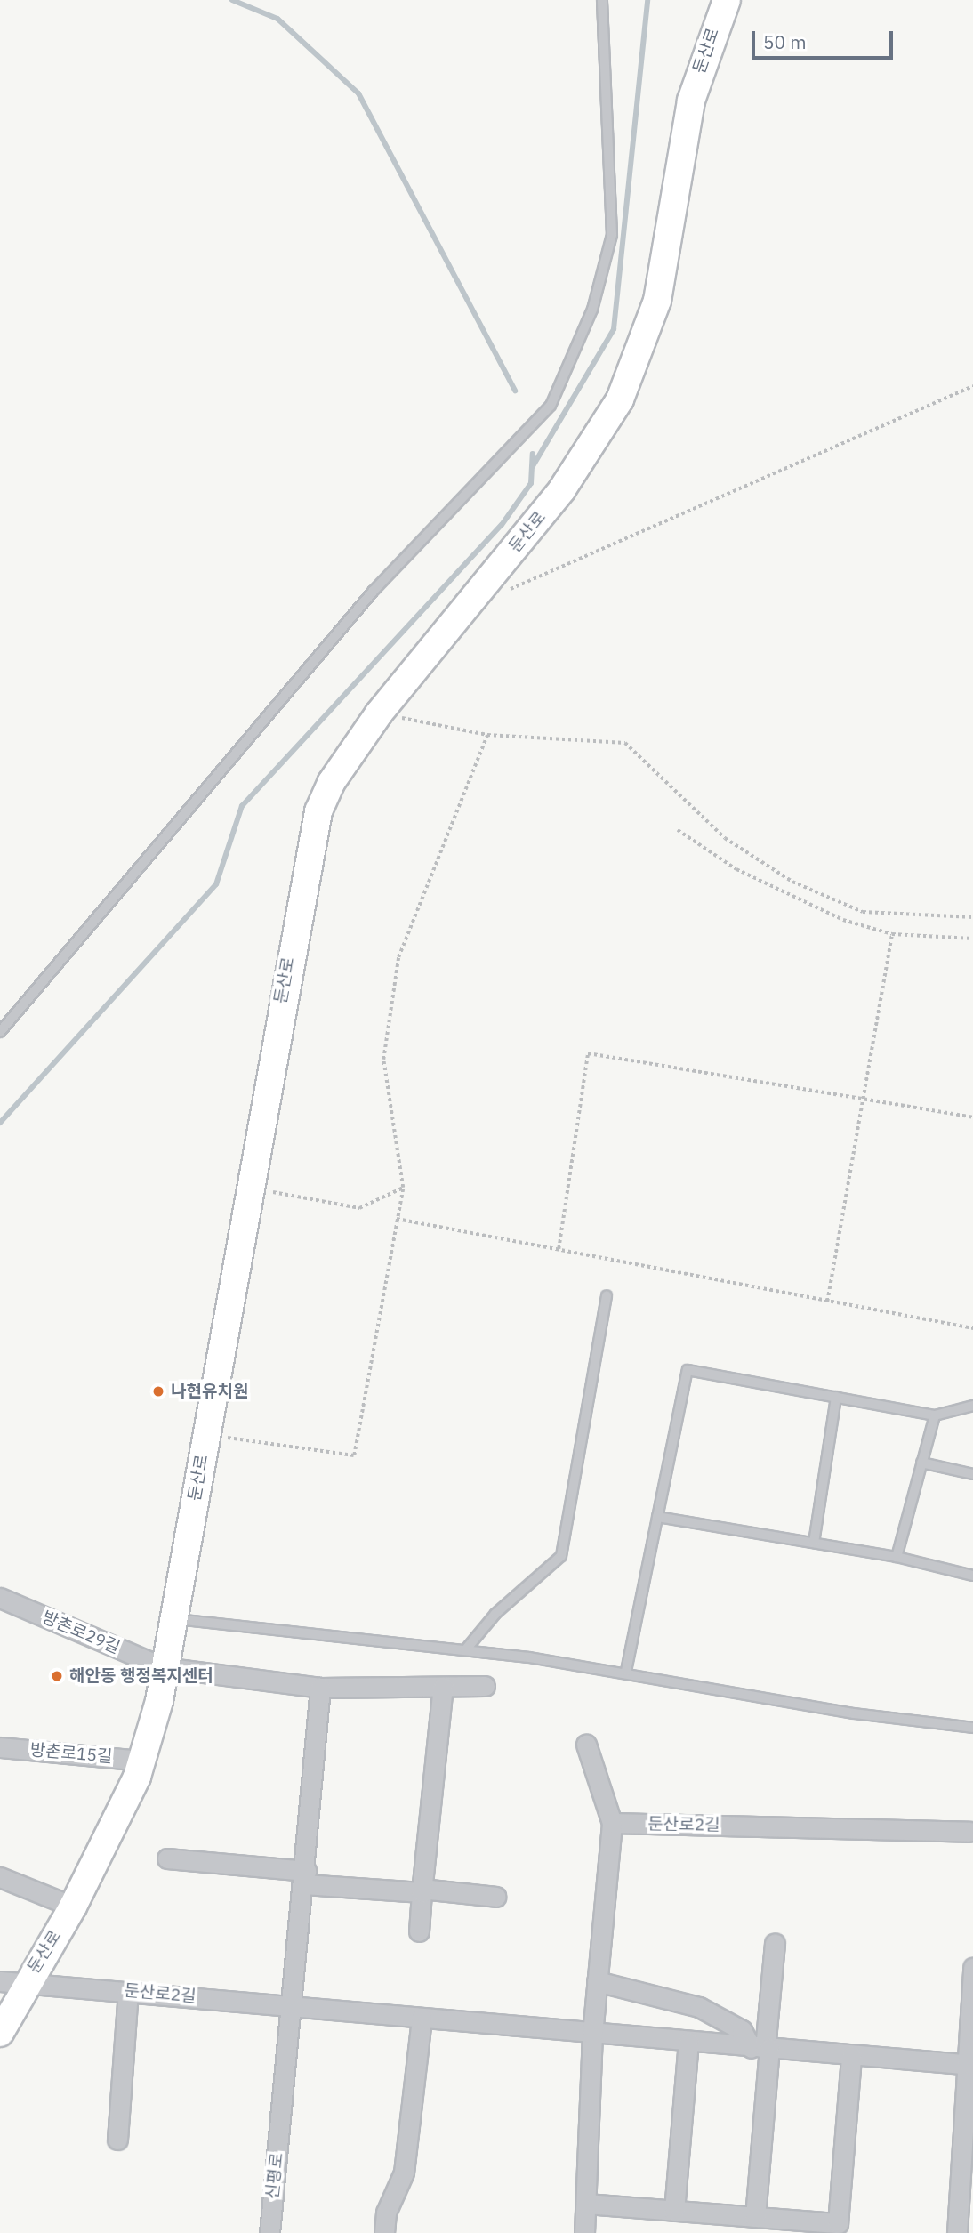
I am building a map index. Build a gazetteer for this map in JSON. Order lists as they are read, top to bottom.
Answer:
{
  "streets": {
    "street": [
      "둔산로",
      "방촌로29길",
      "방촌로15길",
      "둔산로2길",
      "신평로"
    ]
  },
  "crossings": [
    ["둔산로", "방촌로29길"],
    ["둔산로", "방촌로15길"],
    ["둔산로", "둔산로2길"],
    ["둔산로2길", "신평로"]
  ],
  "places": ["나현유치원", "해안동 행정복지센터"],
  "scale_bar": "50 m"
}
